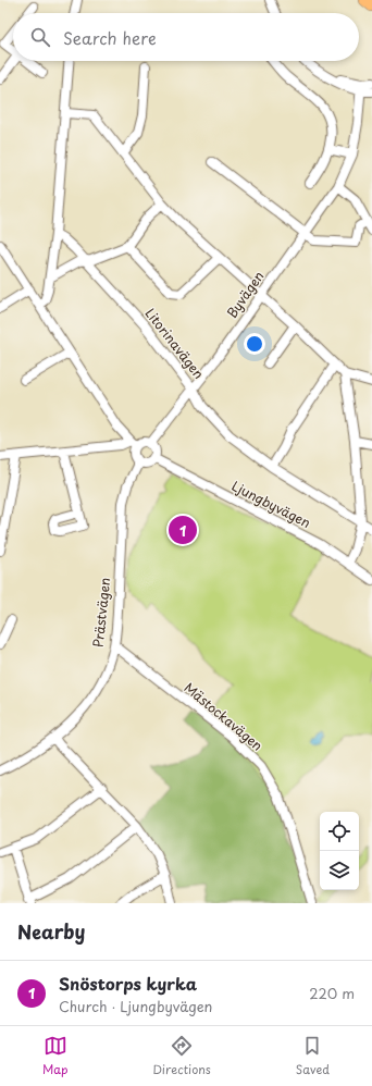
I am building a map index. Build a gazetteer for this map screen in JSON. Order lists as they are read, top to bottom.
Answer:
{
  "streets": {
    "street": [
      "Byvägen",
      "Litorinavägen",
      "Ljungbyvägen",
      "Prästvägen",
      "Mästockavägen"
    ]
  },
  "crossings": [
    ["Byvägen", "Litorinavägen"],
    ["Byvägen", "Ljungbyvägen"],
    ["Byvägen", "Prästvägen"],
    ["Ljungbyvägen", "Prästvägen"],
    ["Prästvägen", "Mästockavägen"]
  ],
  "page": {
    "search": "Search here",
    "pins": "1",
    "heading": "Nearby",
    "list": [
      {
        "mark": "1",
        "name": "Snöstorps kyrka",
        "note": "Church · Ljungbyvägen",
        "value": "220 m"
      }
    ],
    "nav": ["Map", "Directions", "Saved"]
  }
}
